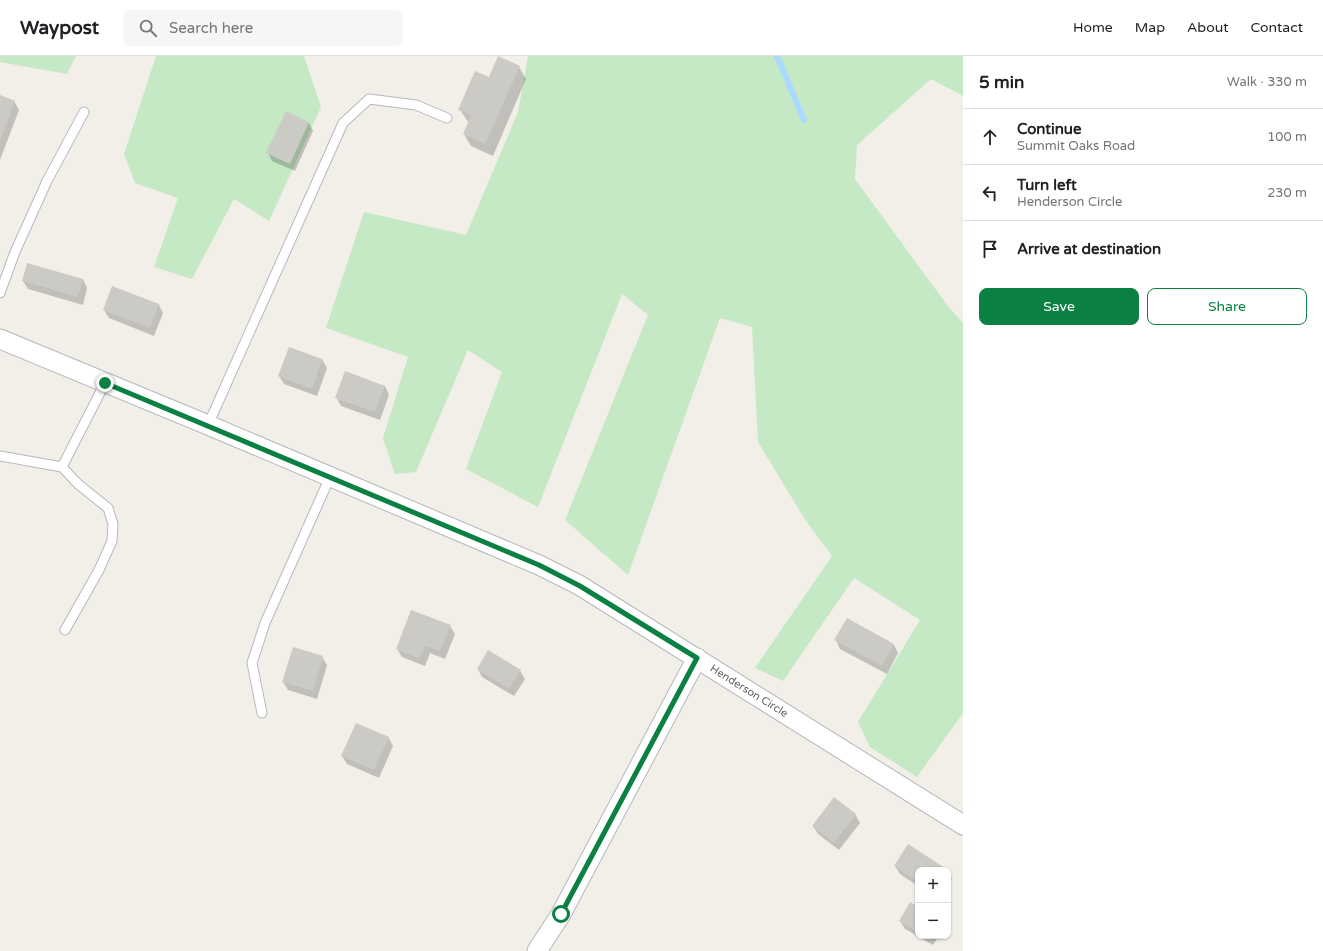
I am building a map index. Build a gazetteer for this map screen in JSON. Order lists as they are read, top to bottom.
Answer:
{
  "streets": {
    "street": ["Henderson Circle"]
  },
  "page": {
    "header": "Waypost",
    "search": "Search here",
    "nav": [
      "Home",
      "Map",
      "About",
      "Contact"
    ],
    "heading": ["5 min", "Walk · 330 m"],
    "list": [
      ["Continue", "Summit Oaks Road", "100 m"],
      ["Turn left", "Henderson Circle", "230 m"],
      "Arrive at destination"
    ],
    "buttons": ["Save", "Share"],
    "map_buttons": ["+", "−"]
  }
}
